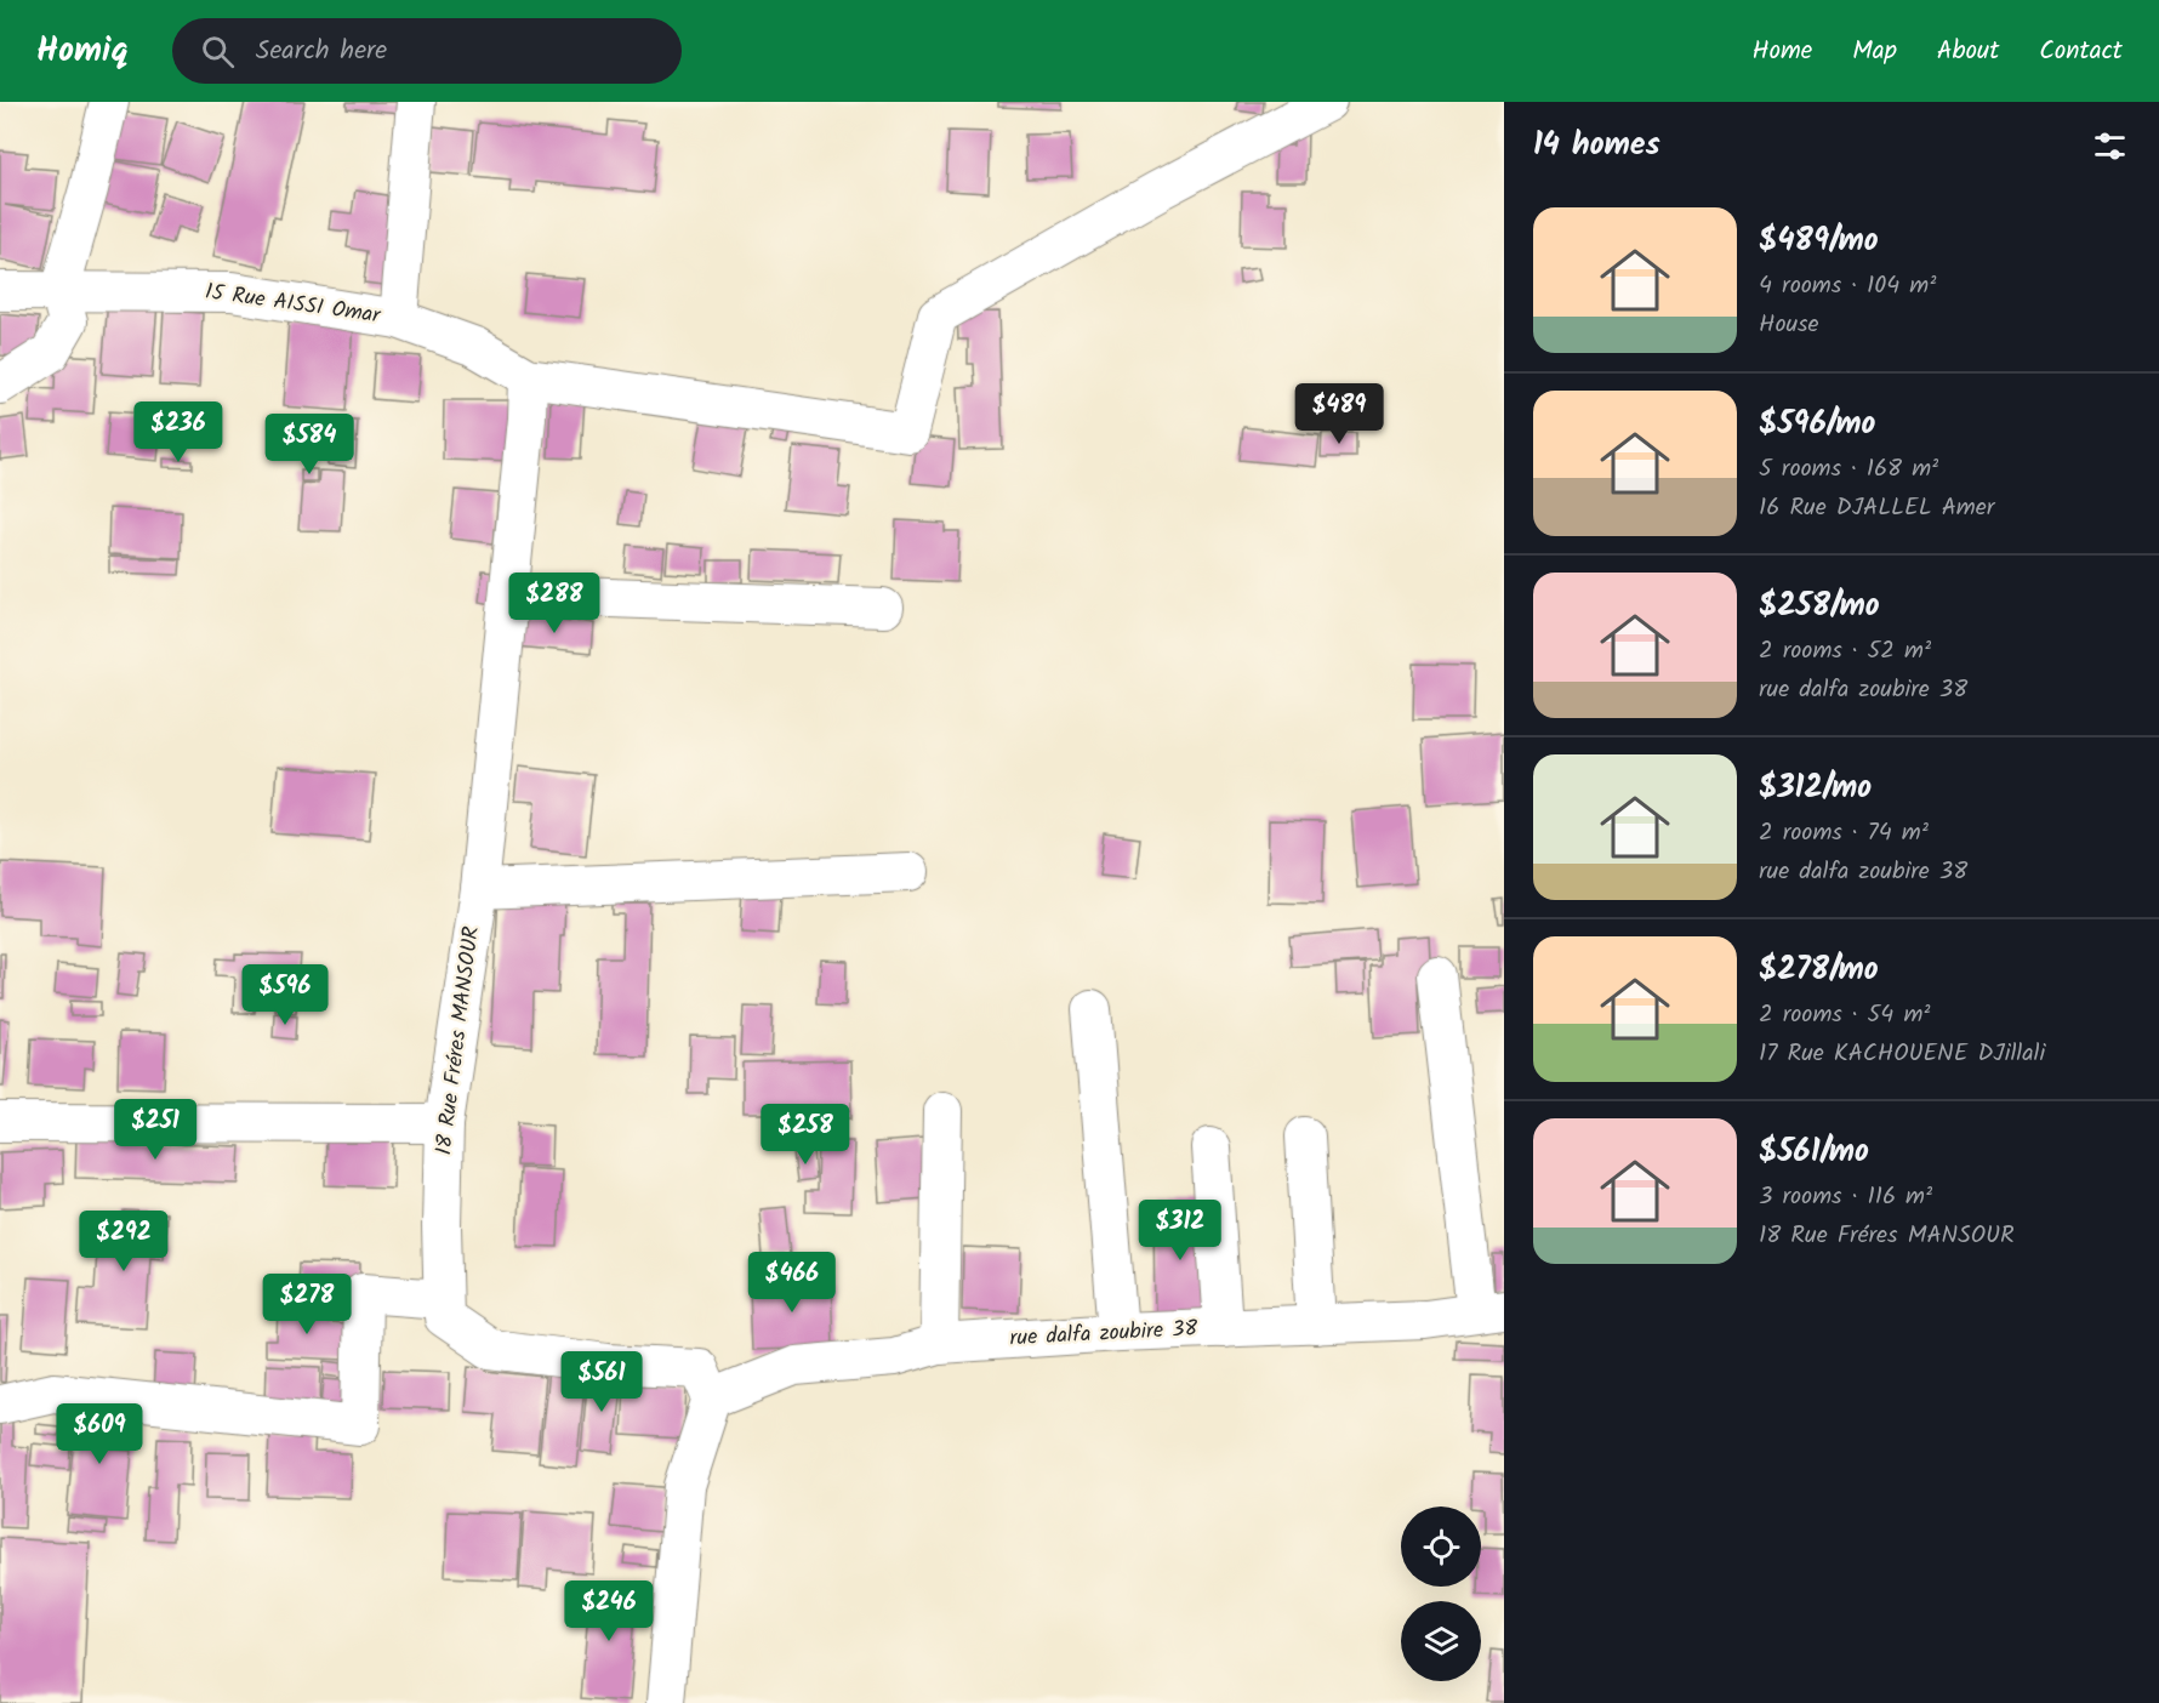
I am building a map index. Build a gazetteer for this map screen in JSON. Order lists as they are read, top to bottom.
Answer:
{
  "streets": {
    "street": ["15 Rue AISSI Omar", "18 Rue Fréres MANSOUR", "rue dalfa zoubire 38"]
  },
  "crossings": [
    ["15 Rue AISSI Omar", "18 Rue Fréres MANSOUR"],
    ["18 Rue Fréres MANSOUR", "rue dalfa zoubire 38"]
  ],
  "page": {
    "header": "Homiq",
    "search": "Search here",
    "nav": [
      "Home",
      "Map",
      "About",
      "Contact"
    ],
    "heading": "14 homes",
    "list": [
      {
        "name": "$489/mo",
        "note": "4 rooms · 104 m² · House"
      },
      {
        "name": "$596/mo",
        "note": "5 rooms · 168 m² · 16 Rue DJALLEL Amer"
      },
      {
        "name": "$258/mo",
        "note": "2 rooms · 52 m² · rue dalfa zoubire 38"
      },
      {
        "name": "$312/mo",
        "note": "2 rooms · 74 m² · rue dalfa zoubire 38"
      },
      {
        "name": "$278/mo",
        "note": "2 rooms · 54 m² · 17 Rue KACHOUENE DJillali"
      },
      {
        "name": "$561/mo",
        "note": "3 rooms · 116 m² · 18 Rue Fréres MANSOUR"
      }
    ],
    "price": [
      "$489",
      "$236",
      "$584",
      "$288",
      "$596",
      "$251",
      "$258",
      "$312",
      "$292",
      "$466",
      "$278",
      "$561",
      "$609",
      "$246"
    ]
  }
}
